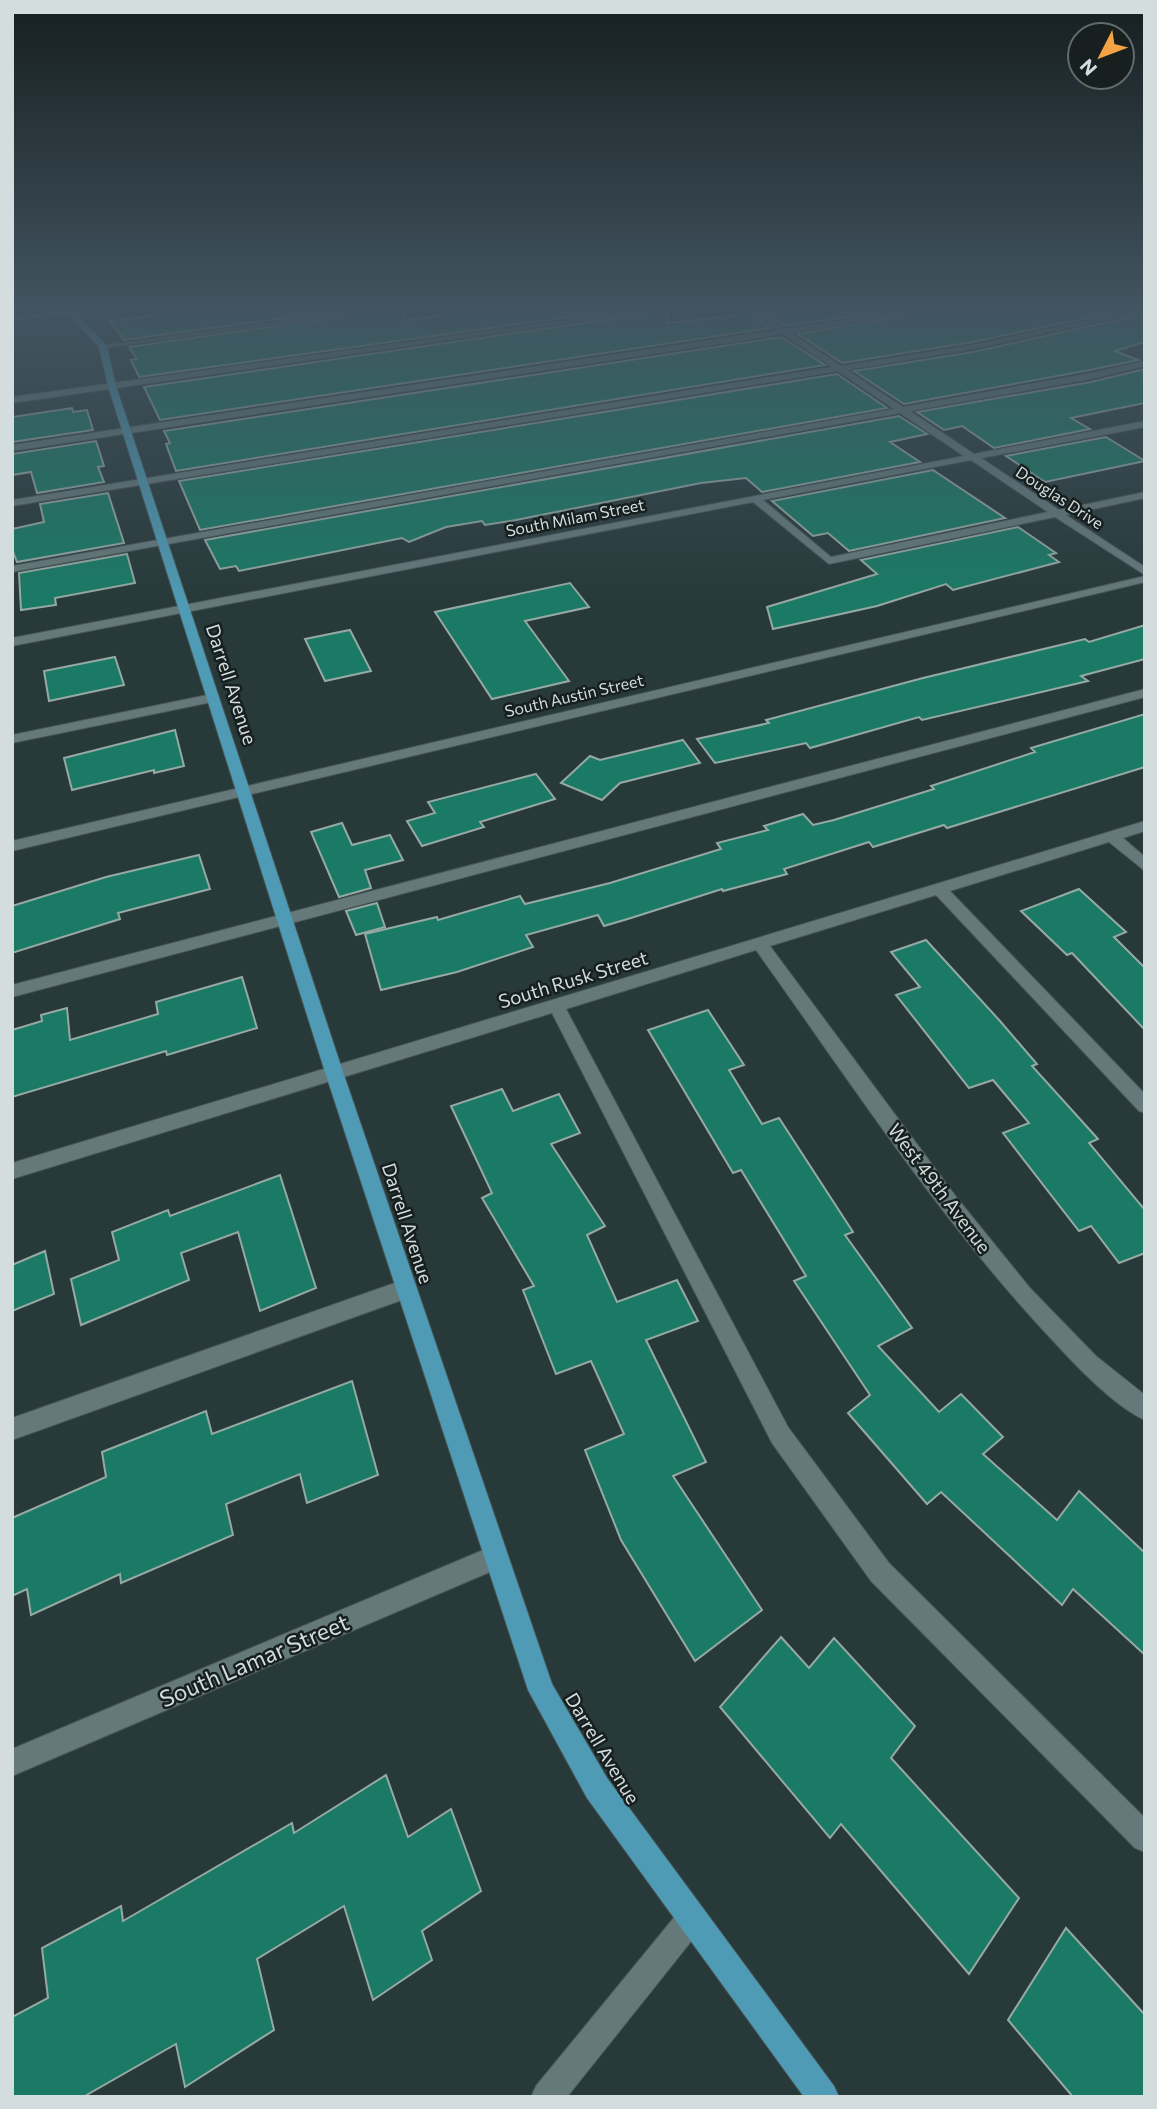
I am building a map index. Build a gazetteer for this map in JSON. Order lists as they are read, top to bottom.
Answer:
{
  "streets": {
    "main road": ["Darrell Avenue"],
    "street": [
      "Douglas Drive",
      "South Milam Street",
      "South Austin Street",
      "South Rusk Street",
      "West 49th Avenue",
      "South Lamar Street"
    ]
  },
  "crossings": [
    ["Douglas Drive", "South Milam Street"],
    ["South Milam Street", "Darrell Avenue"],
    ["Darrell Avenue", "South Austin Street"],
    ["Darrell Avenue", "South Rusk Street"],
    ["Darrell Avenue", "South Lamar Street"],
    ["South Rusk Street", "West 49th Avenue"]
  ],
  "north": "bottom left"
}
